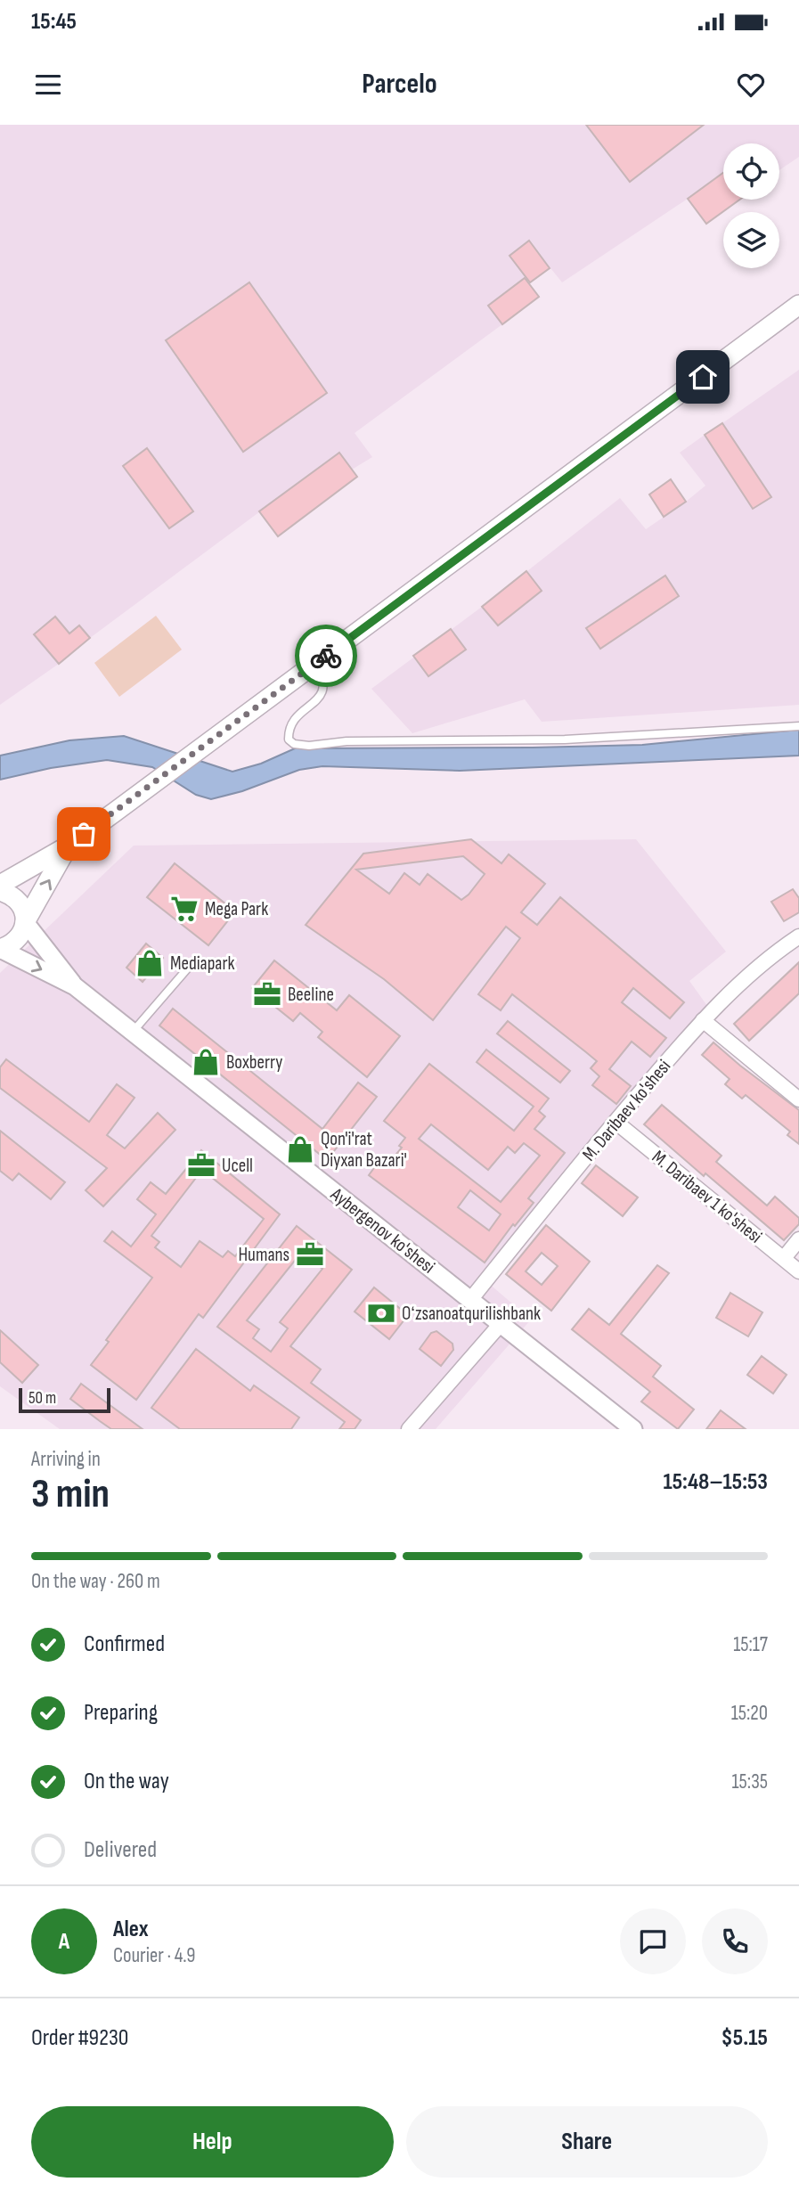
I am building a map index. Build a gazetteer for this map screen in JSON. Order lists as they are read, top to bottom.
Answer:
{
  "streets": {
    "street": ["M. Daribaev ko'shesi", "M. Daribaev 1 ko'shesi", "Aybergenov ko'shesi"]
  },
  "crossings": [
    ["M. Daribaev ko'shesi", "M. Daribaev 1 ko'shesi"],
    ["M. Daribaev ko'shesi", "Aybergenov ko'shesi"]
  ],
  "places": {
    "supermarket": ["Mega Park"],
    "shop": ["Mediapark", "Boxberry", "Qon'i'rat Diyxan Bazari'"],
    "office": ["Beeline", "Ucell", "Humans"],
    "bank": ["Oʻzsanoatqurilishbank"]
  },
  "scale_bar": "50 m",
  "page": {
    "status": "15:45",
    "header": "Parcelo",
    "scale": "50 m",
    "heading": ["3 min", "Arriving in", "15:48–15:53"],
    "panel": [
      "Alex",
      "Courier · 4.9",
      "Order #9230",
      "$5.15"
    ],
    "bar": "On the way · 260 m",
    "list": [
      ["Confirmed", "15:17"],
      ["Preparing", "15:20"],
      ["On the way", "15:35"],
      "Delivered"
    ],
    "round": "A",
    "buttons": ["Help", "Share"]
  }
}
